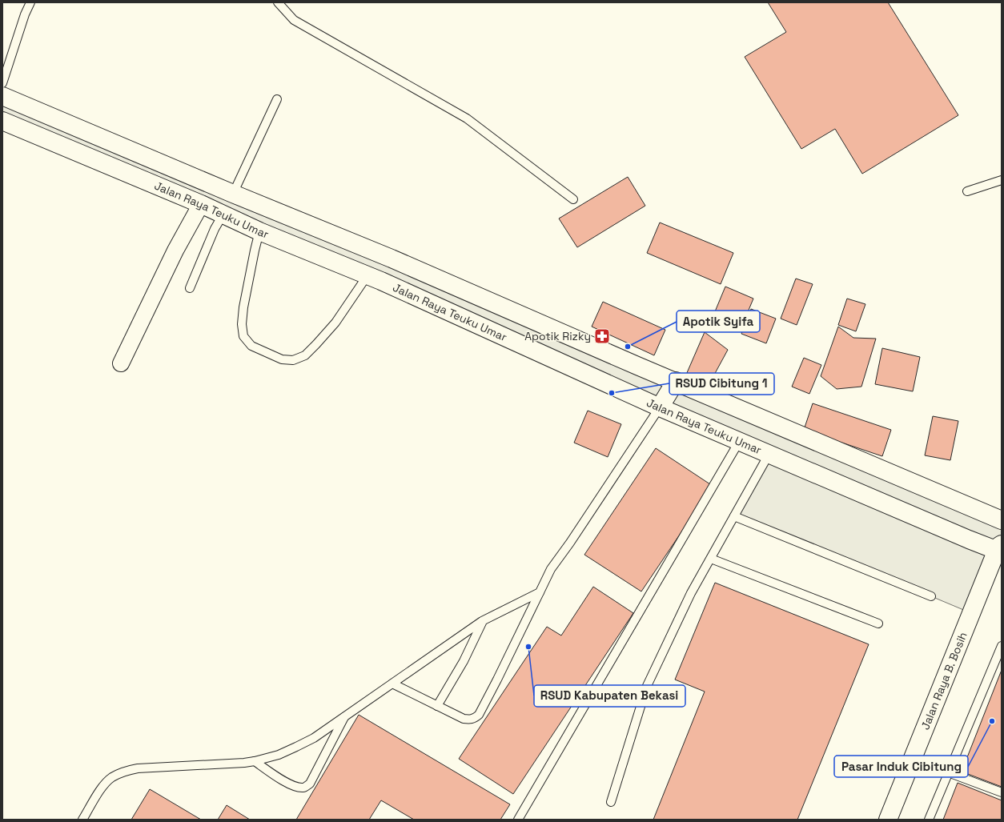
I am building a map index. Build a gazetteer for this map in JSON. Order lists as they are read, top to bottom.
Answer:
{
  "streets": {
    "main road": ["Jalan Raya Teuku Umar", "Jalan Raya B. Bosih"]
  },
  "crossings": [
    ["Jalan Raya Teuku Umar", "Jalan Raya B. Bosih"]
  ],
  "places": {
    "pharmacy": ["Apotik Rizky"],
    "other": [
      "Apotik Syifa",
      "RSUD Cibitung 1",
      "RSUD Kabupaten Bekasi",
      "Pasar Induk Cibitung"
    ]
  }
}
